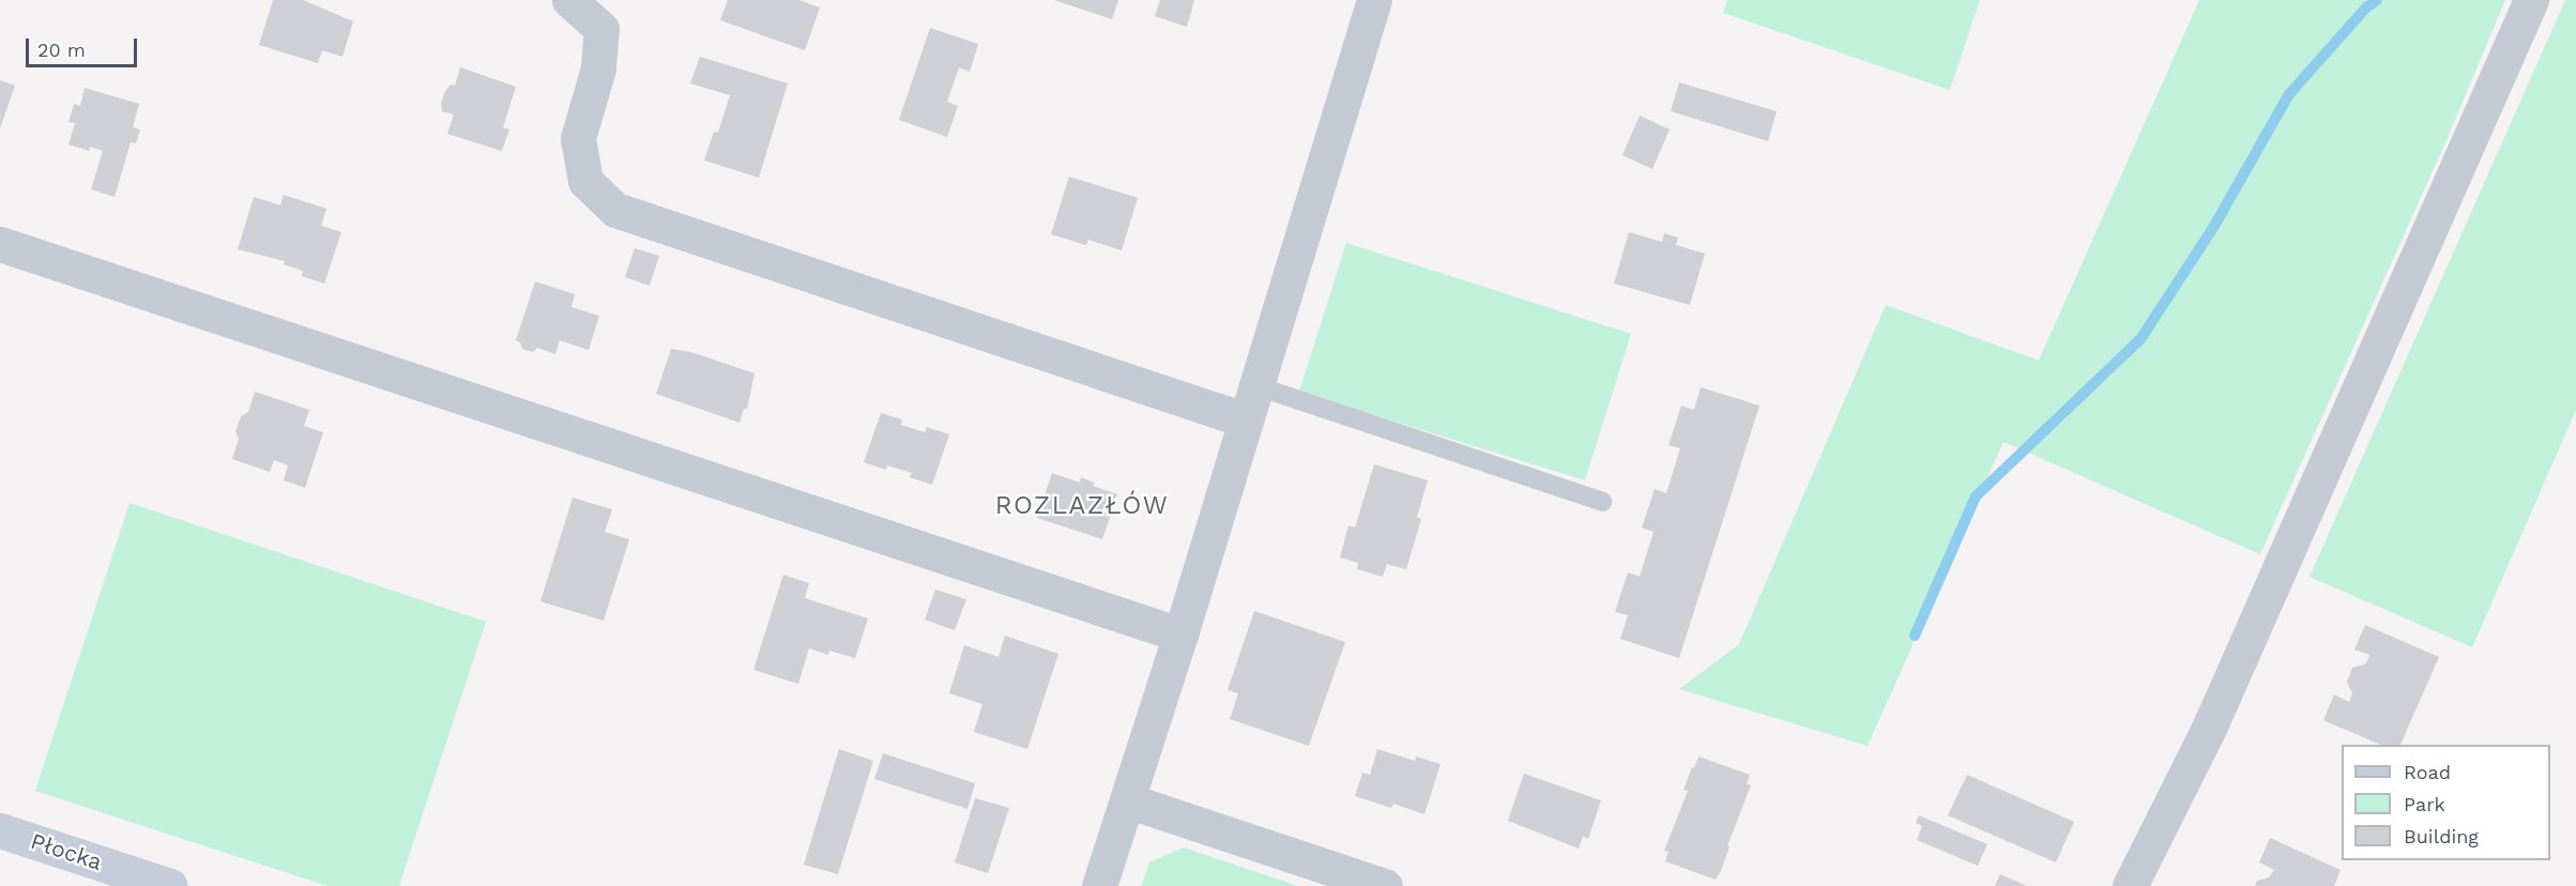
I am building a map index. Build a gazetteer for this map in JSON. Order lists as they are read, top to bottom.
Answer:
{
  "streets": {
    "street": ["Płocka"]
  },
  "districts": ["ROZLAZŁÓW"],
  "legend": ["Road", "Park", "Building"],
  "scale_bar": "20 m"
}
